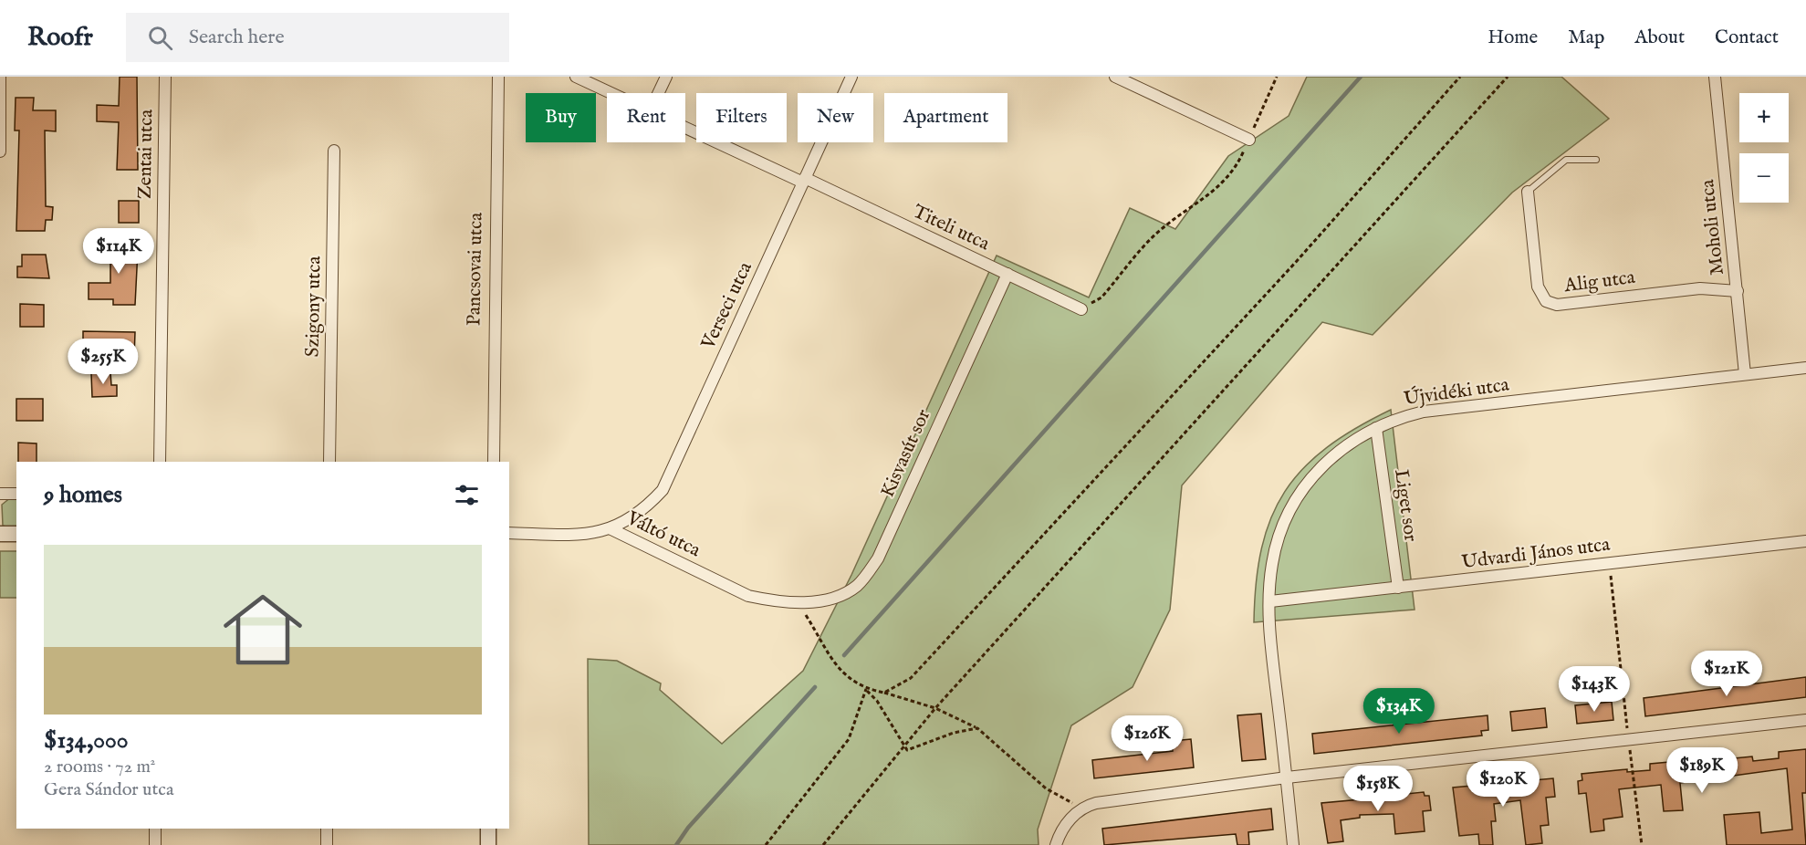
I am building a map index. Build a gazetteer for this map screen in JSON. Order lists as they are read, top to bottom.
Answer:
{
  "streets": {
    "street": [
      "Zentai utca",
      "Moholi utca",
      "Titeli utca",
      "Pancsovai utca",
      "Alig utca",
      "Verseci utca",
      "Szigony utca",
      "Újvidéki utca",
      "Kisvasút sor",
      "Liget sor",
      "Váltó utca",
      "Udvardi János utca"
    ]
  },
  "crossings": [
    ["Moholi utca", "Alig utca"],
    ["Moholi utca", "Újvidéki utca"],
    ["Titeli utca", "Verseci utca"],
    ["Titeli utca", "Kisvasút sor"],
    ["Verseci utca", "Váltó utca"],
    ["Újvidéki utca", "Liget sor"],
    ["Újvidéki utca", "Udvardi János utca"],
    ["Kisvasút sor", "Váltó utca"],
    ["Liget sor", "Udvardi János utca"]
  ],
  "page": {
    "header": "Roofr",
    "search": "Search here",
    "nav": [
      "Home",
      "Map",
      "About",
      "Contact"
    ],
    "map_buttons": ["+", "−"],
    "chip": [
      "Buy",
      "Rent",
      "Filters",
      "New",
      "Apartment"
    ],
    "price": [
      "$114K",
      "$255K",
      "$121K",
      "$143K",
      "$134K",
      "$126K",
      "$189K",
      "$120K",
      "$158K"
    ],
    "heading": "9 homes",
    "list": [
      {
        "name": "$134,000",
        "note": "2 rooms · 72 m² · Gera Sándor utca"
      }
    ]
  }
}
